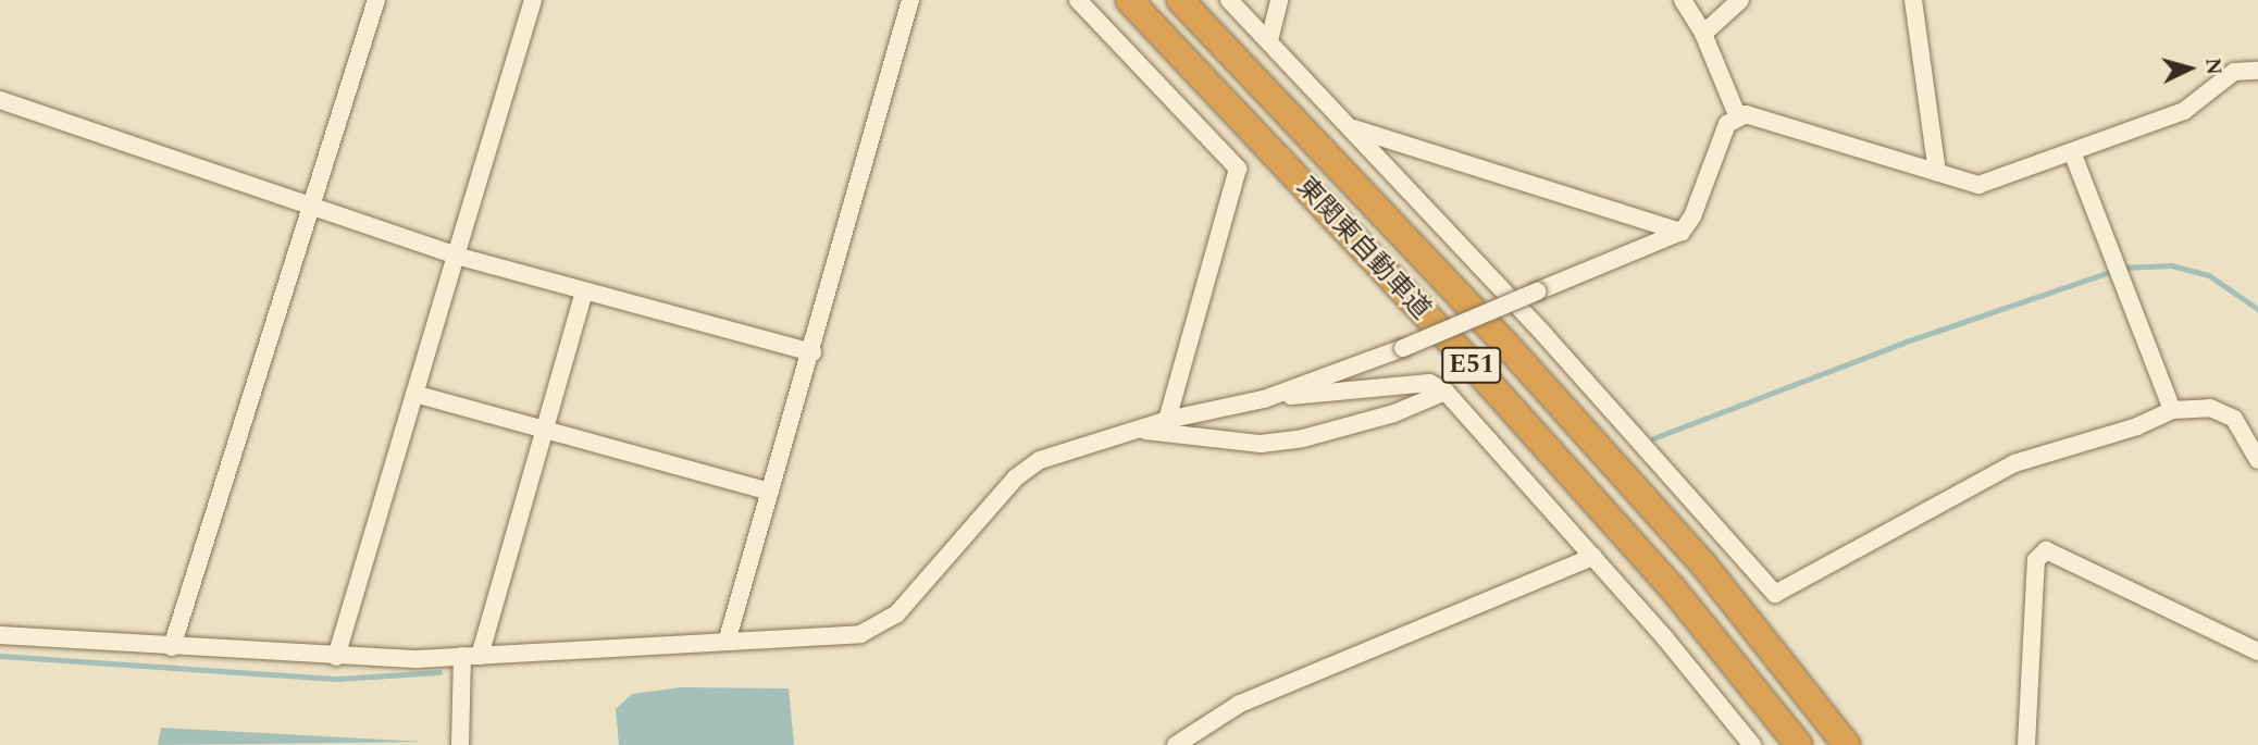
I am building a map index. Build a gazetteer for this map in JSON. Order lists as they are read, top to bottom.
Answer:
{
  "streets": {
    "highway": ["東関東自動車道", "E51"]
  },
  "north": "right"
}
